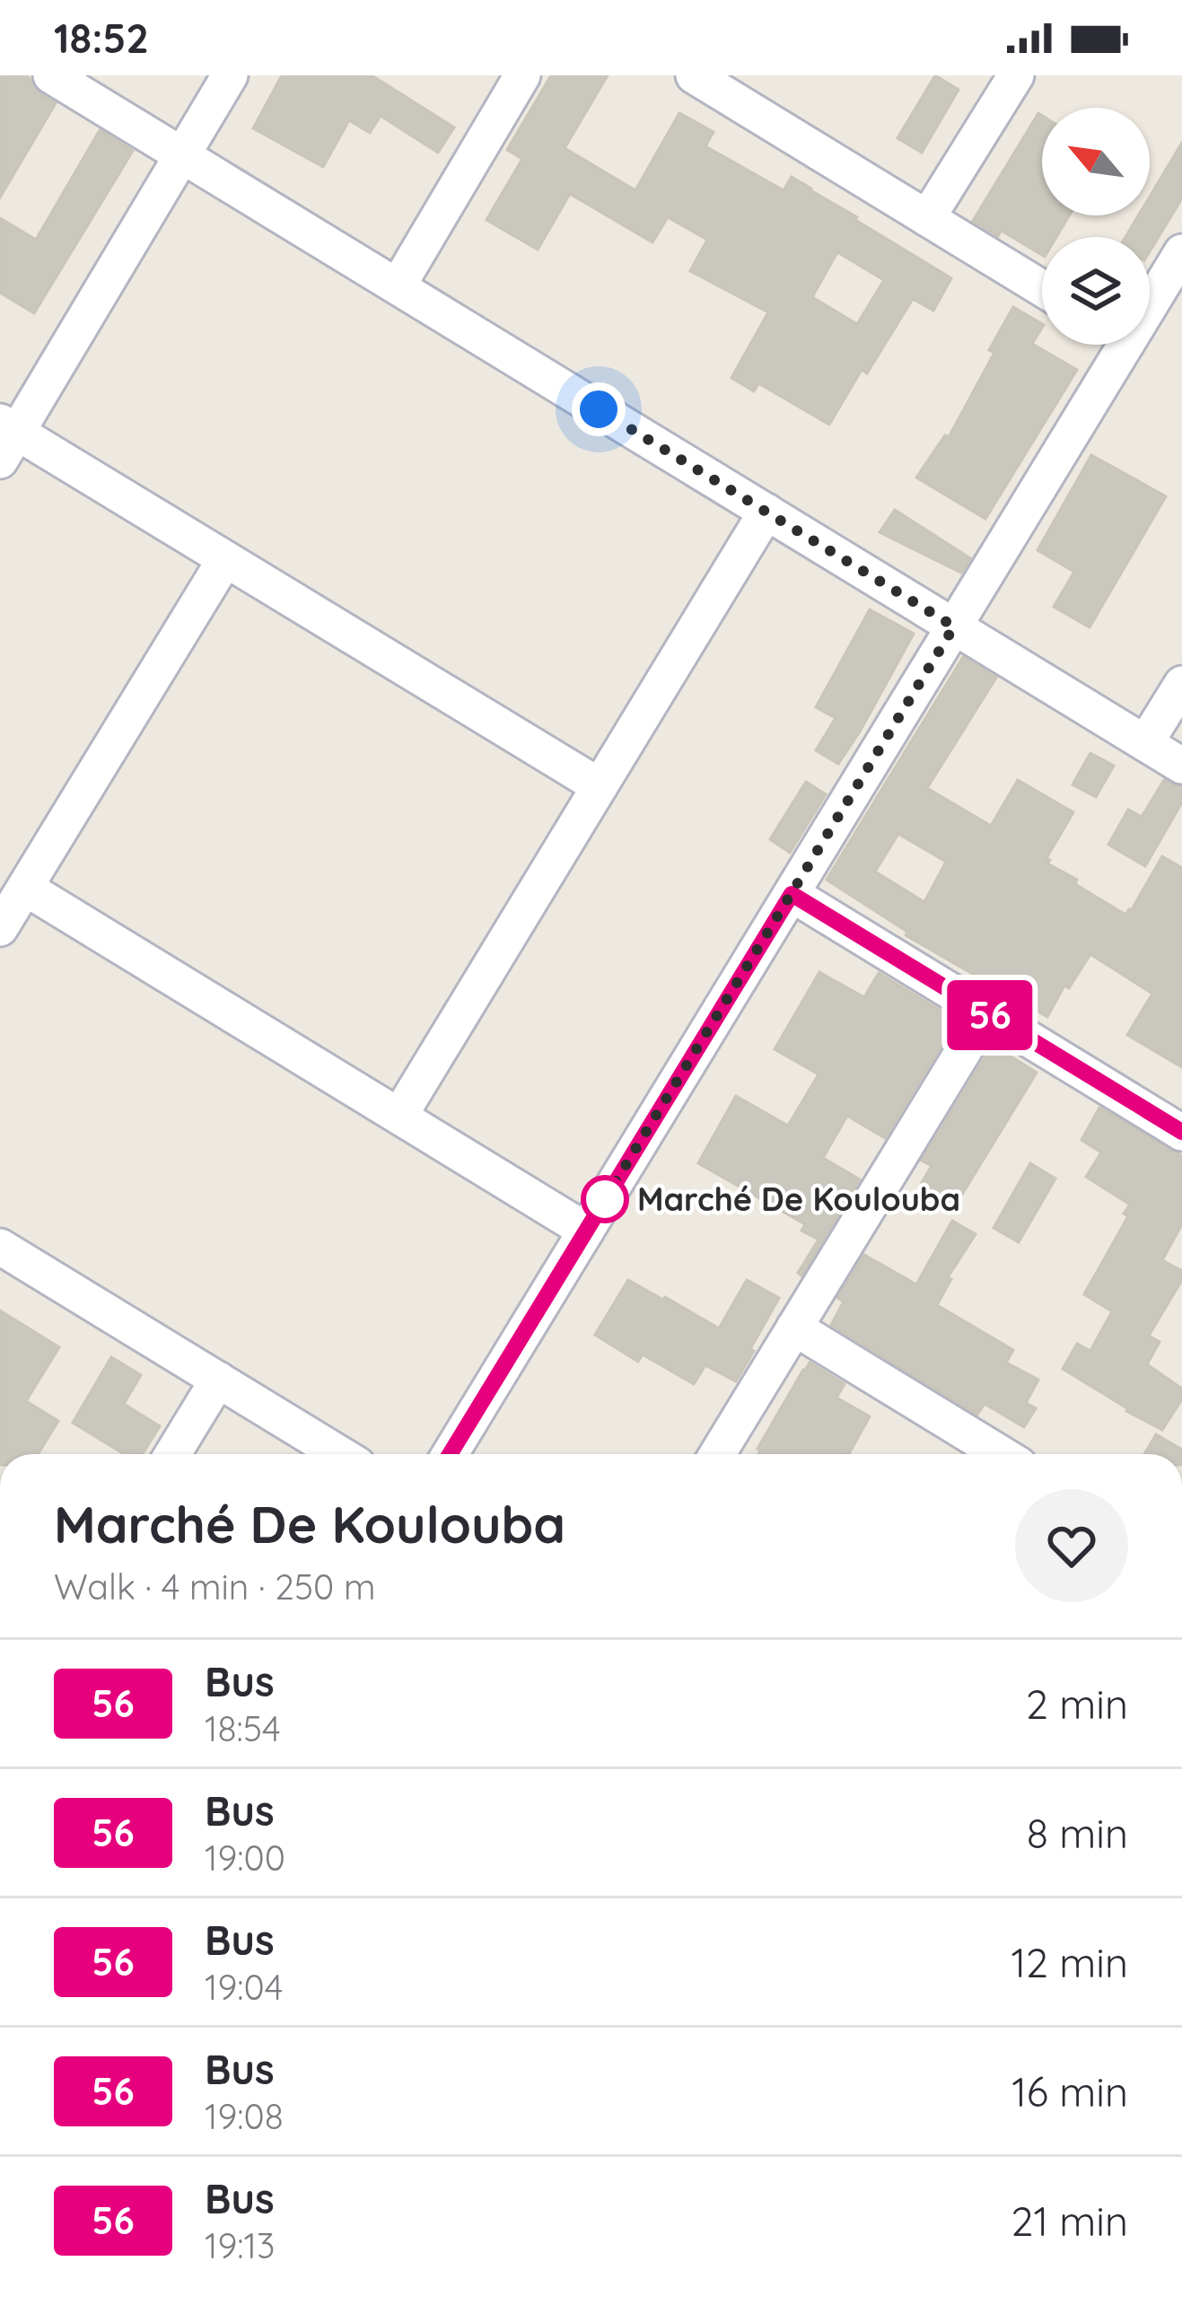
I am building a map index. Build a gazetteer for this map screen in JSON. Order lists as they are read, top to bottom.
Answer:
{
  "places": ["Marché De Koulouba"],
  "lines": ["bus line 56"],
  "north": "top left",
  "page": {
    "status": "18:52",
    "on_map": "56",
    "heading": ["Marché De Koulouba", "Walk · 4 min · 250 m"],
    "list": [
      {
        "mark": "56",
        "name": "Bus",
        "note": "18:54",
        "value": "2 min"
      },
      {
        "mark": "56",
        "name": "Bus",
        "note": "19:00",
        "value": "8 min"
      },
      {
        "mark": "56",
        "name": "Bus",
        "note": "19:04",
        "value": "12 min"
      },
      {
        "mark": "56",
        "name": "Bus",
        "note": "19:08",
        "value": "16 min"
      },
      {
        "mark": "56",
        "name": "Bus",
        "note": "19:13",
        "value": "21 min"
      }
    ]
  }
}
